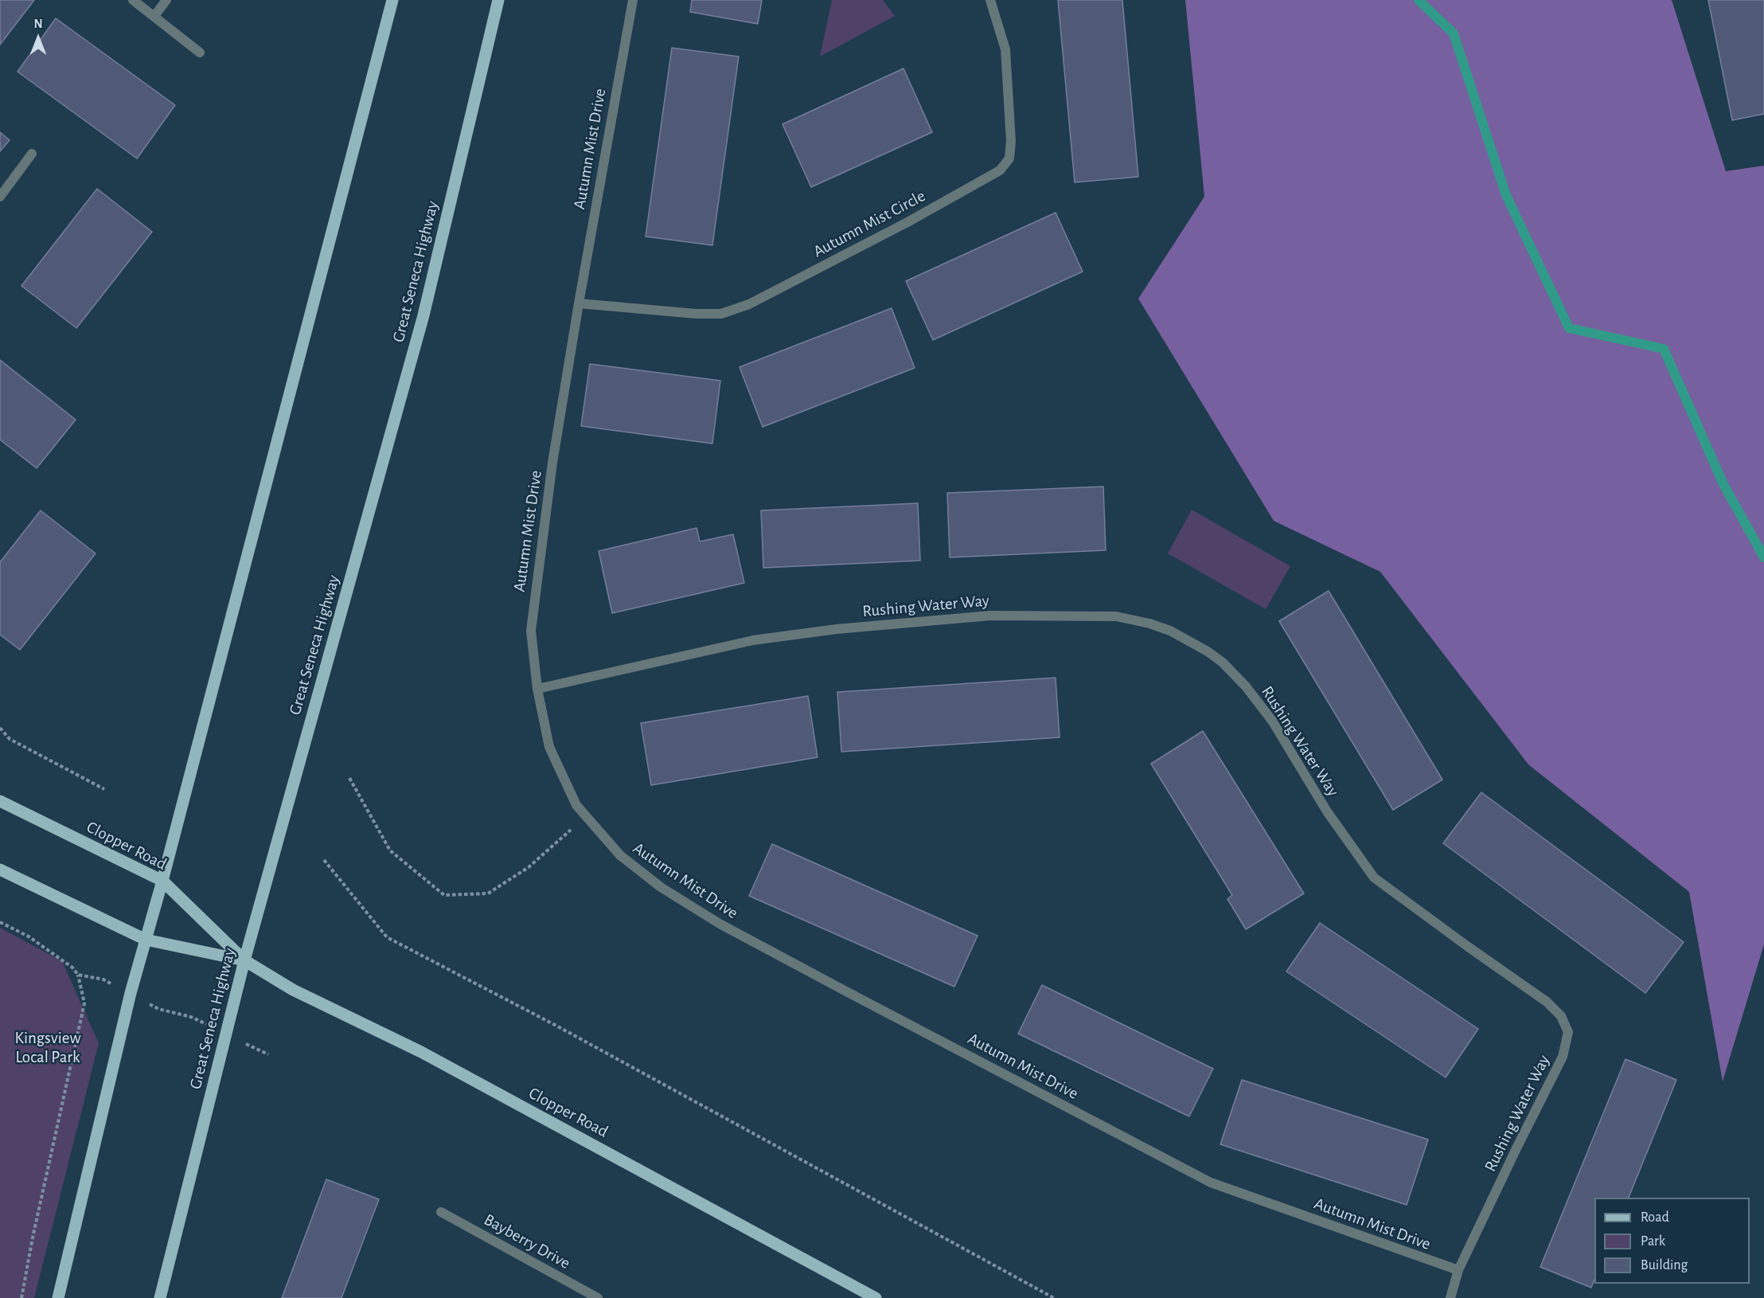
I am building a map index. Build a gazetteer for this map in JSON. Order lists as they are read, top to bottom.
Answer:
{
  "streets": {
    "main road": ["Great Seneca Highway", "Clopper Road"],
    "street": [
      "Autumn Mist Drive",
      "Autumn Mist Circle",
      "Rushing Water Way",
      "Bayberry Drive"
    ]
  },
  "crossings": [
    ["Autumn Mist Drive", "Autumn Mist Circle"],
    ["Autumn Mist Drive", "Rushing Water Way"],
    ["Great Seneca Highway", "Clopper Road"]
  ],
  "parks": ["Kingsview Local Park"],
  "legend": ["Road", "Park", "Building"],
  "north": "top"
}
